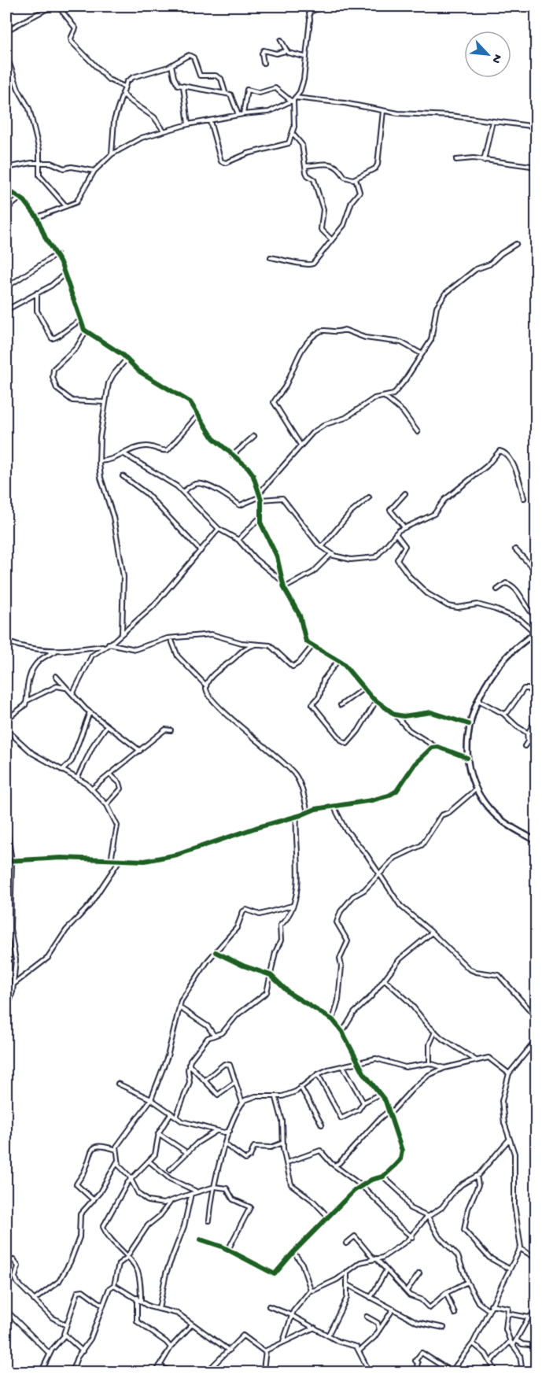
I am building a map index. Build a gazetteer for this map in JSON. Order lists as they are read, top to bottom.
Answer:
{
  "north": "bottom right"
}
